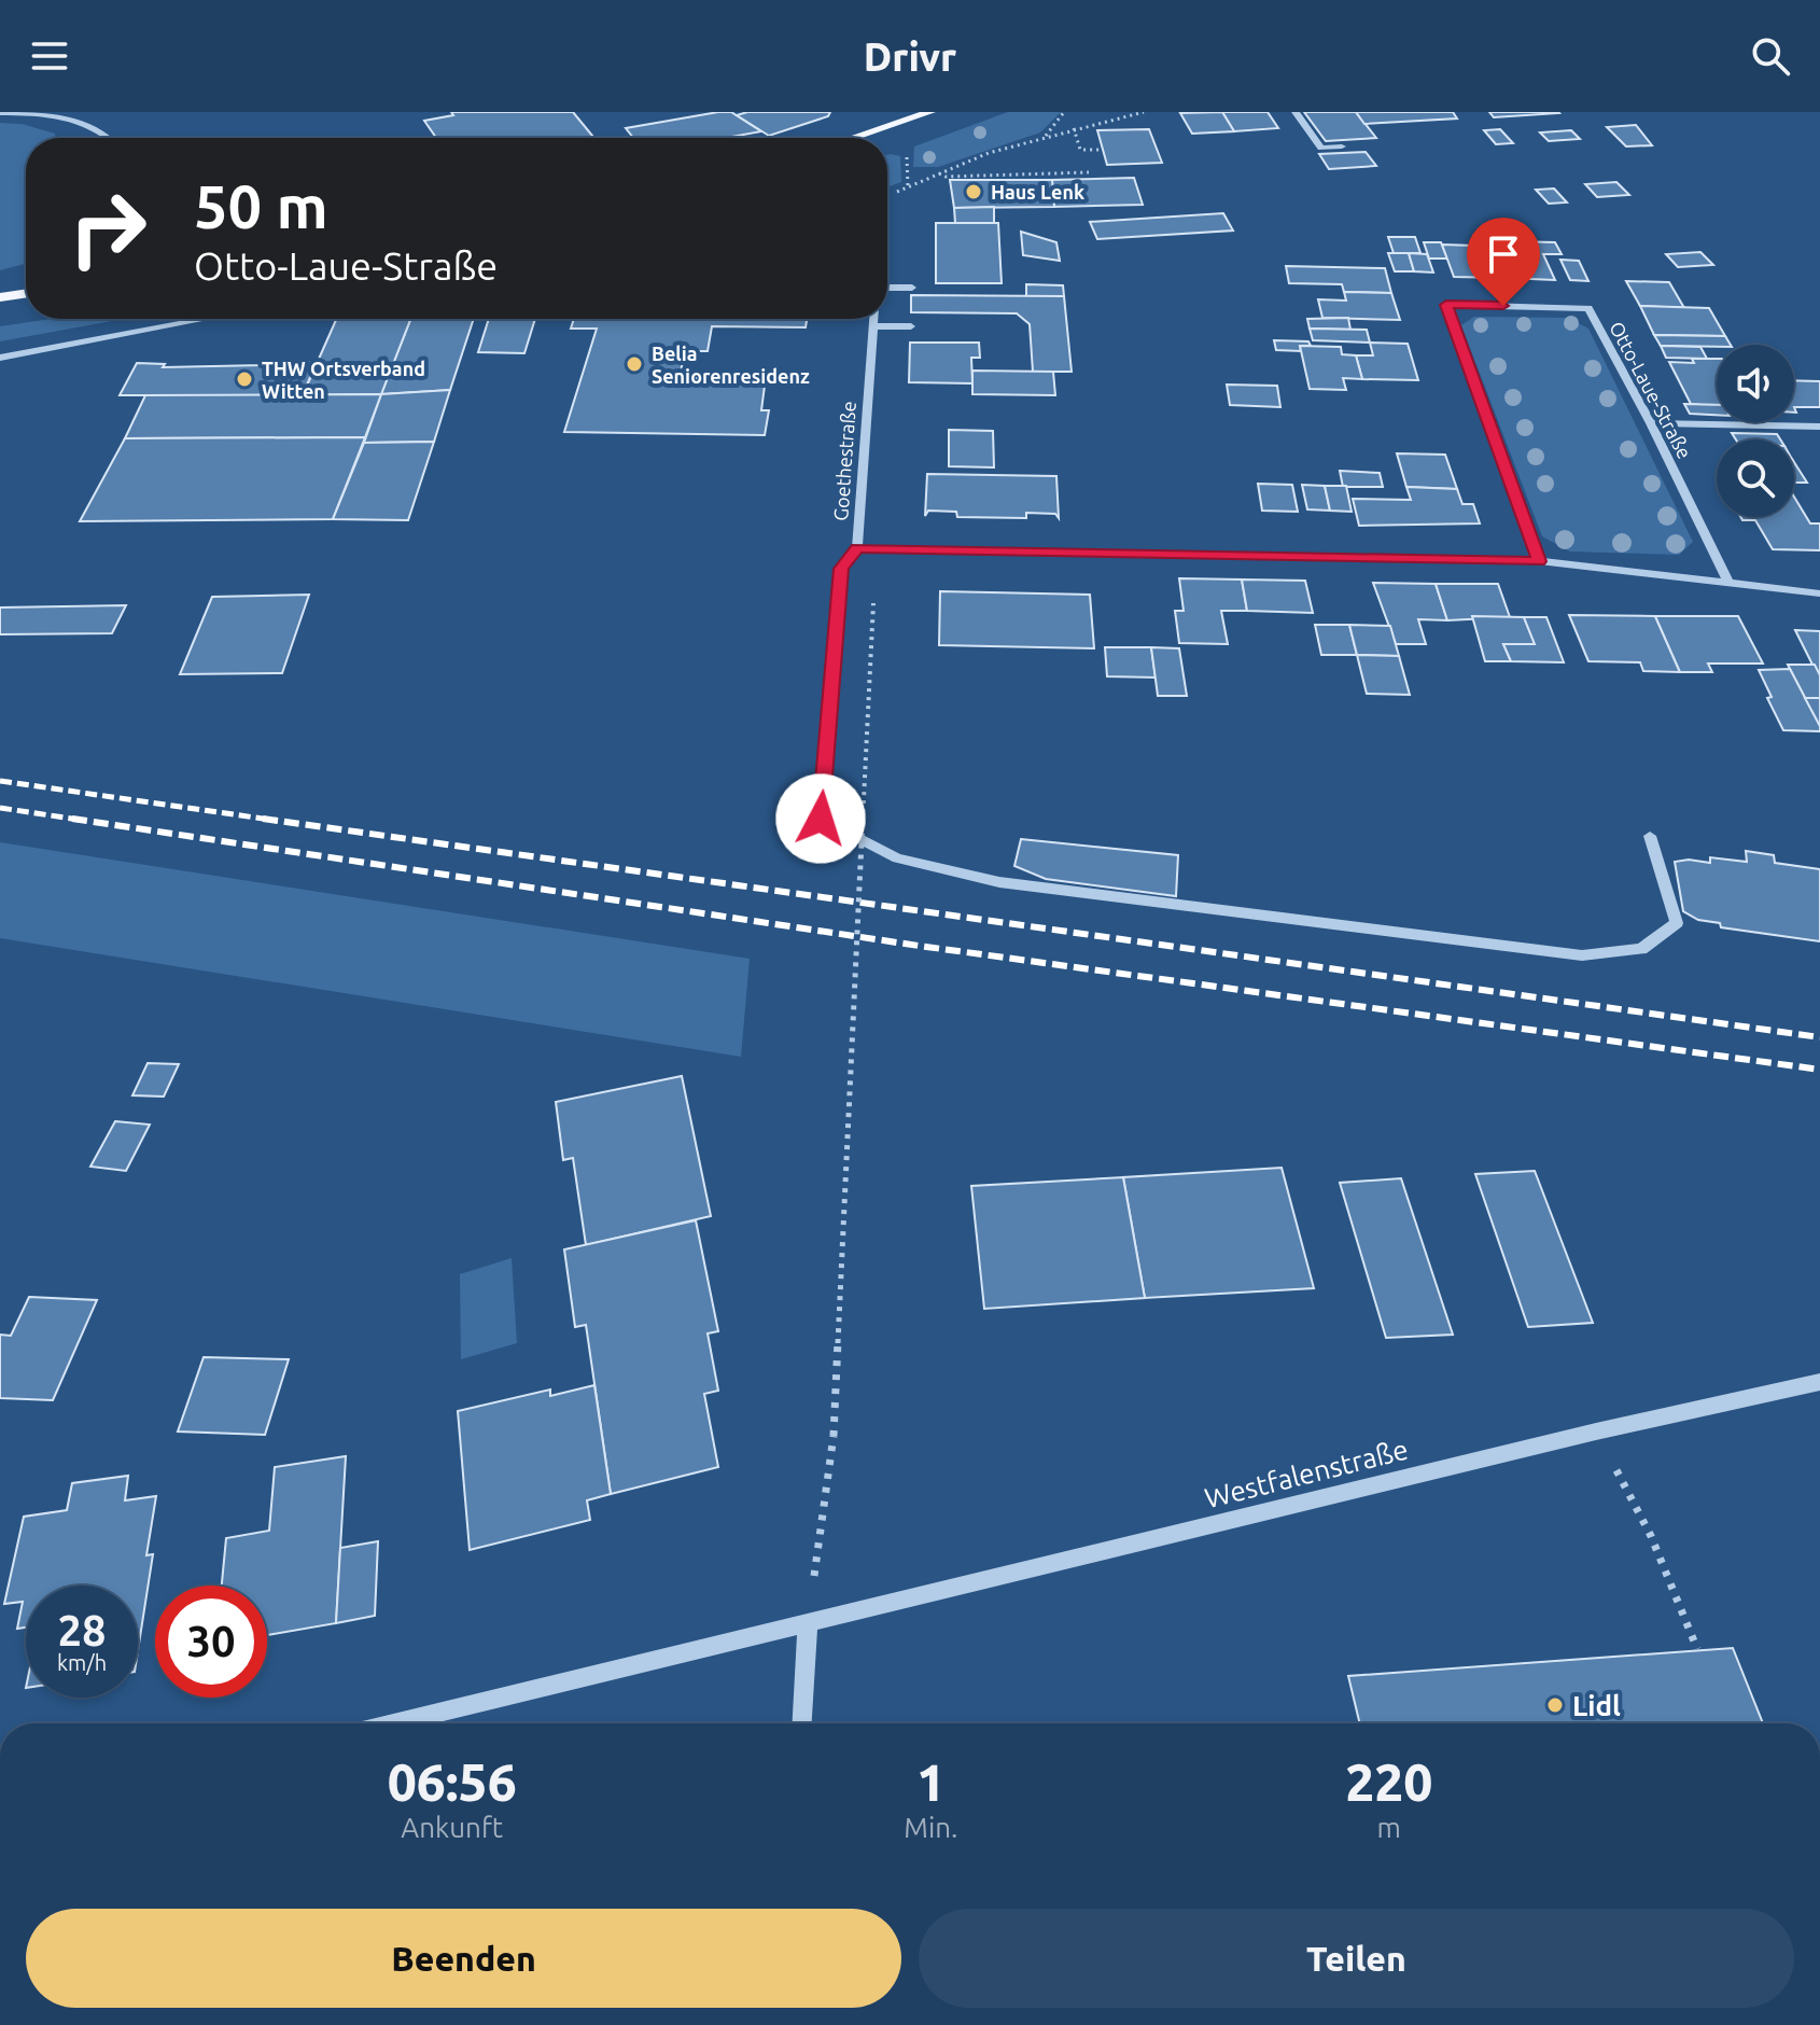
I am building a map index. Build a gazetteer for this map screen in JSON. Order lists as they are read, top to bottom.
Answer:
{
  "streets": {
    "street": ["Otto-Laue-Straße", "Goethestraße", "Westfalenstraße"]
  },
  "places": [
    "Haus Lenk",
    "Belia Seniorenresidenz",
    "THW Ortsverband Witten",
    "Lidl"
  ],
  "page": {
    "header": "Drivr",
    "turn": ["50 m", "Otto-Laue-Straße"],
    "speed": "28 km/h",
    "limit": "30",
    "eta": [
      "06:56",
      "Ankunft",
      "1",
      "Min.",
      "220",
      "m"
    ],
    "buttons": ["Beenden", "Teilen"]
  }
}
